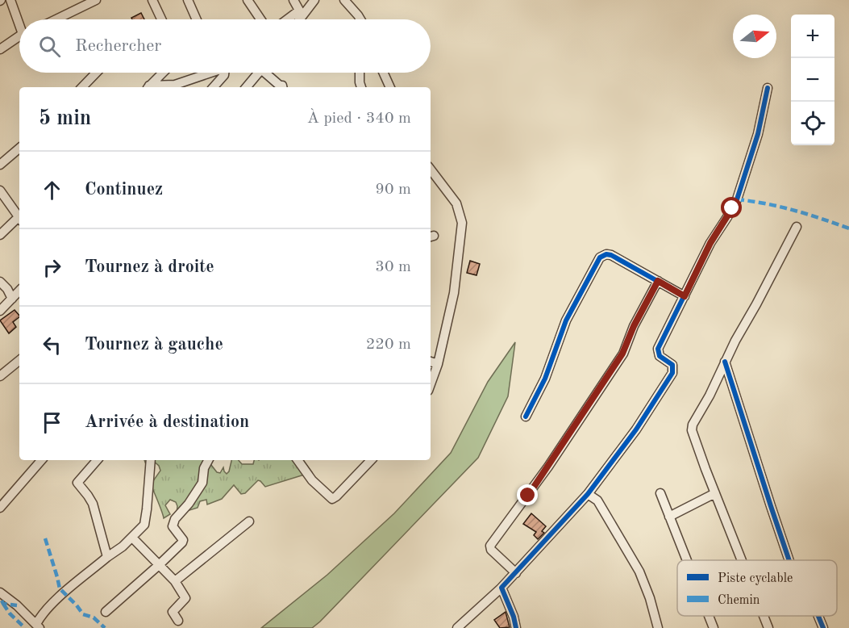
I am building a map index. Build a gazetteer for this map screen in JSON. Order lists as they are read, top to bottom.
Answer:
{
  "legend": ["Piste cyclable", "Chemin"],
  "north": "right",
  "page": {
    "map_buttons": ["+", "−"],
    "search": "Rechercher",
    "heading": ["5 min", "À pied · 340 m"],
    "list": [
      ["Continuez", "90 m"],
      ["Tournez à droite", "30 m"],
      ["Tournez à gauche", "220 m"],
      "Arrivée à destination"
    ]
  }
}
